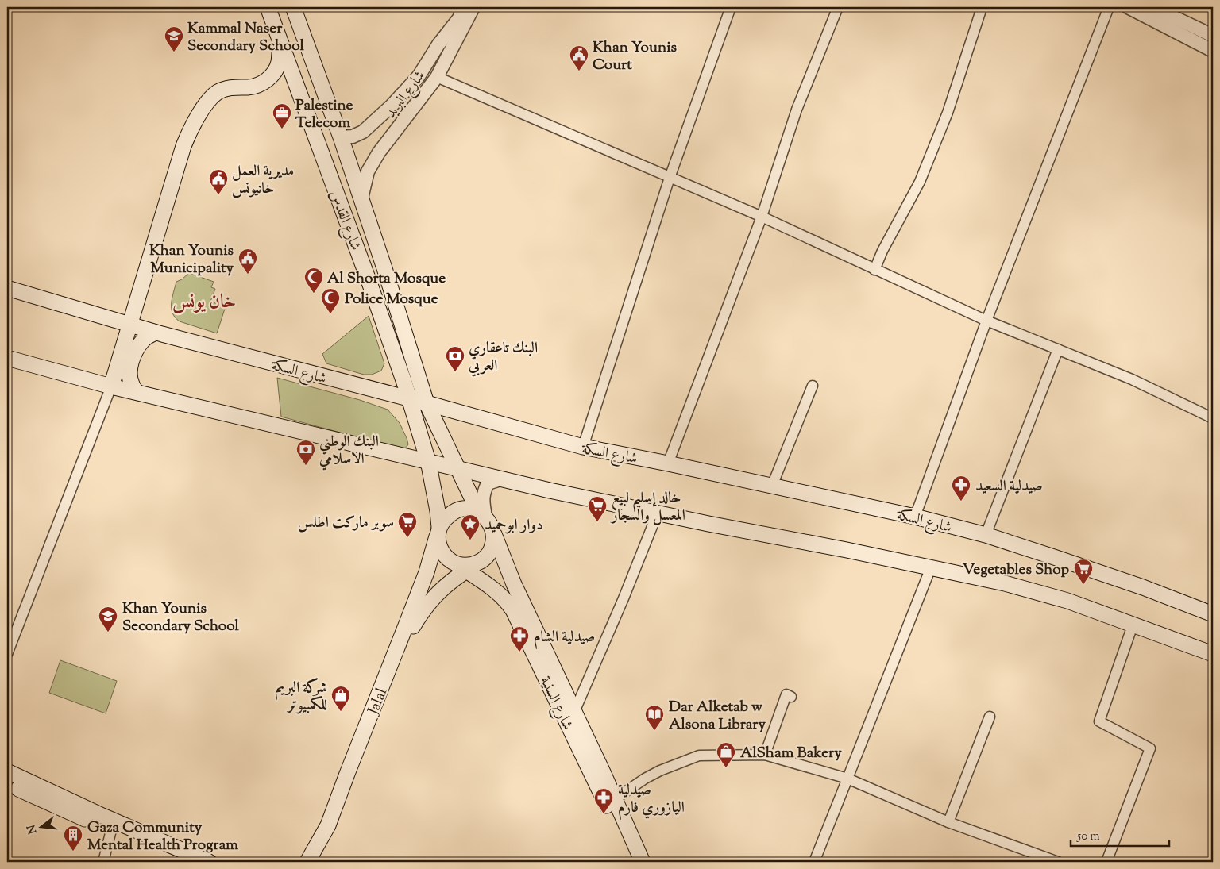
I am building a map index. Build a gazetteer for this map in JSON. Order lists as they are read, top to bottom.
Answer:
{
  "streets": {
    "main road": [
      "شارع القدس",
      "شارع السكة",
      "Jalal",
      "شارع السنية"
    ],
    "street": ["شارع البريد"]
  },
  "crossings": [
    ["شارع البريد", "شارع القدس"],
    ["شارع القدس", "شارع السكة"],
    ["شارع القدس", "Jalal"],
    ["شارع القدس", "شارع السنية"],
    ["Jalal", "شارع السنية"]
  ],
  "districts": ["خان يونس"],
  "places": {
    "school or university": ["Kammal Naser Secondary School", "Khan Younis Secondary School"],
    "public building": ["Khan Younis Court", "مديرية العمل خانيونس", "Khan Younis Municipality"],
    "office": ["Palestine Telecom"],
    "mosque": ["Al Shorta Mosque", "Police Mosque"],
    "bank": ["البنك تاعقاري العربي", "البنك الوطني الاسلامي"],
    "pharmacy": ["صيدلية السعيد", "صيدلية الشام", "صيدلية اليازوري فارم"],
    "supermarket": ["خالد إسليم لبيع المعسل والسجار", "سوبر ماركت اطلس", "Vegetables Shop"],
    "place": ["دوار ابوحميد"],
    "shop": ["شركة البريم للكمبيوتر", "AlSham Bakery"],
    "library": ["Dar Alketab w Alsona Library"],
    "building": ["Gaza Community Mental Health Program"]
  },
  "scale_bar": "50 m",
  "north": "left"
}
